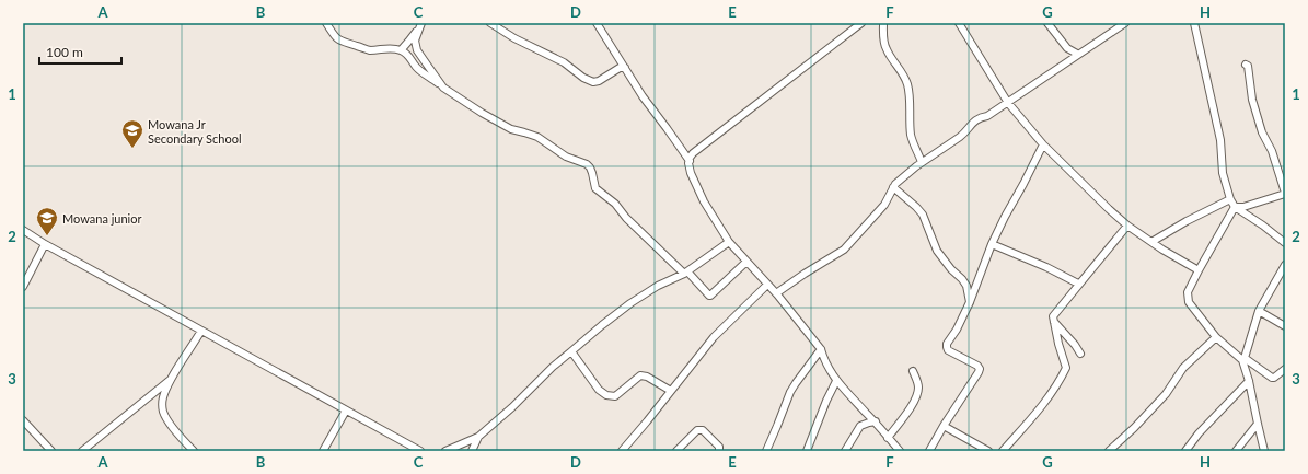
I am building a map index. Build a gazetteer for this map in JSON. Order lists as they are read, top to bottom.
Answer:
{
  "places": {
    "school or university": ["Mowana Jr Secondary School", "Mowana junior"]
  },
  "scale_bar": "100 m",
  "grid": {
    "columns": [
      "A",
      "B",
      "C",
      "D",
      "E",
      "F",
      "G",
      "H"
    ],
    "rows": ["1", "2", "3"]
  }
}
